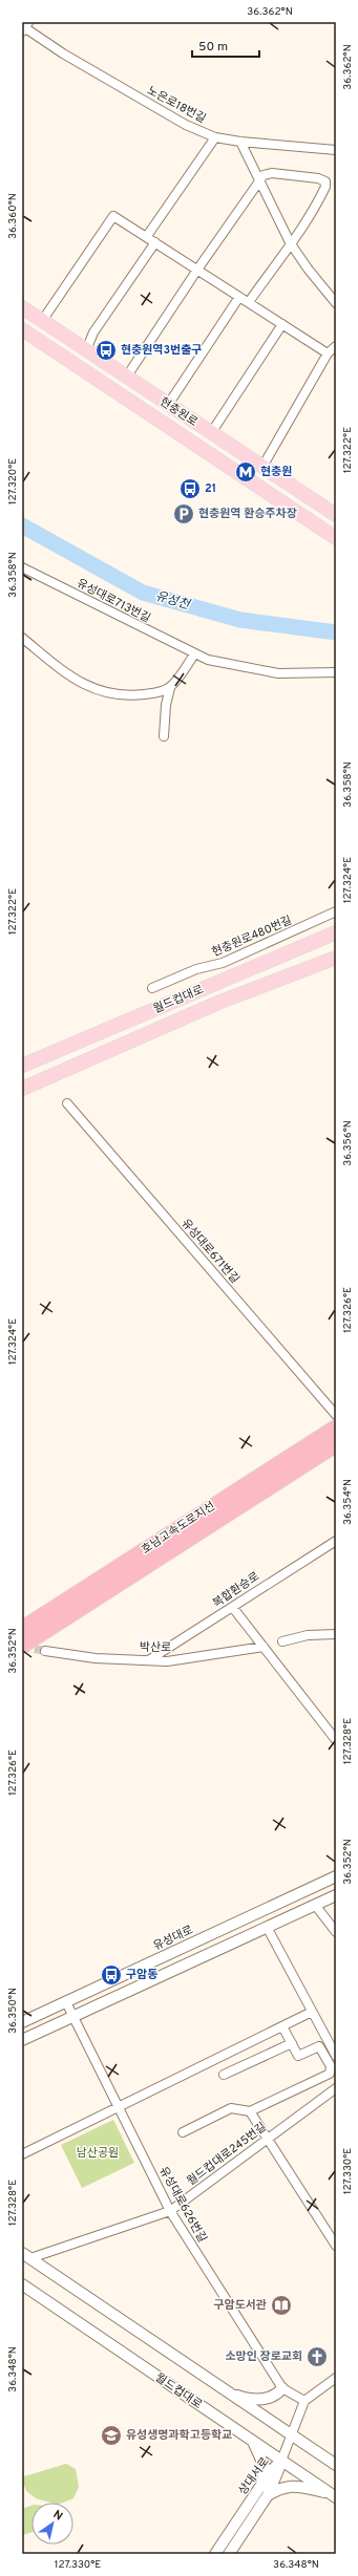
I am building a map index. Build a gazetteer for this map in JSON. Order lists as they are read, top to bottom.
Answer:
{
  "streets": {
    "highway": ["호남고속도로지선"],
    "main road": ["현충원로", "월드컵대로"],
    "street": [
      "노은로18번길",
      "유성대로713번길",
      "현충원로480번길",
      "유성대로671번길",
      "복합환승로",
      "박산로",
      "유성대로",
      "월드컵대로245번길",
      "유성대로626번길",
      "상대서로"
    ]
  },
  "crossings": [
    ["월드컵대로", "상대서로"],
    ["복합환승로", "박산로"],
    ["유성대로", "유성대로626번길"],
    ["월드컵대로245번길", "유성대로626번길"]
  ],
  "water": ["유성천"],
  "parks": ["남산공원"],
  "places": {
    "bus stop": ["현충원역3번출구", "21", "구암동"],
    "metro station": ["현충원"],
    "parking": ["현충원역 환승주차장"],
    "library": ["구암도서관"],
    "church": ["소망인 장로교회"],
    "school or university": ["유성생명과학고등학교"]
  },
  "scale_bar": "50 m",
  "north": "top right",
  "coordinates": [
    "36.362°N",
    "36.360°N",
    "127.322°E",
    "127.320°E",
    "36.358°N",
    "127.324°E",
    "36.356°N",
    "127.326°E",
    "36.354°N",
    "36.352°N",
    "127.328°E",
    "36.350°N",
    "127.330°E",
    "36.348°N"
  ]
}
